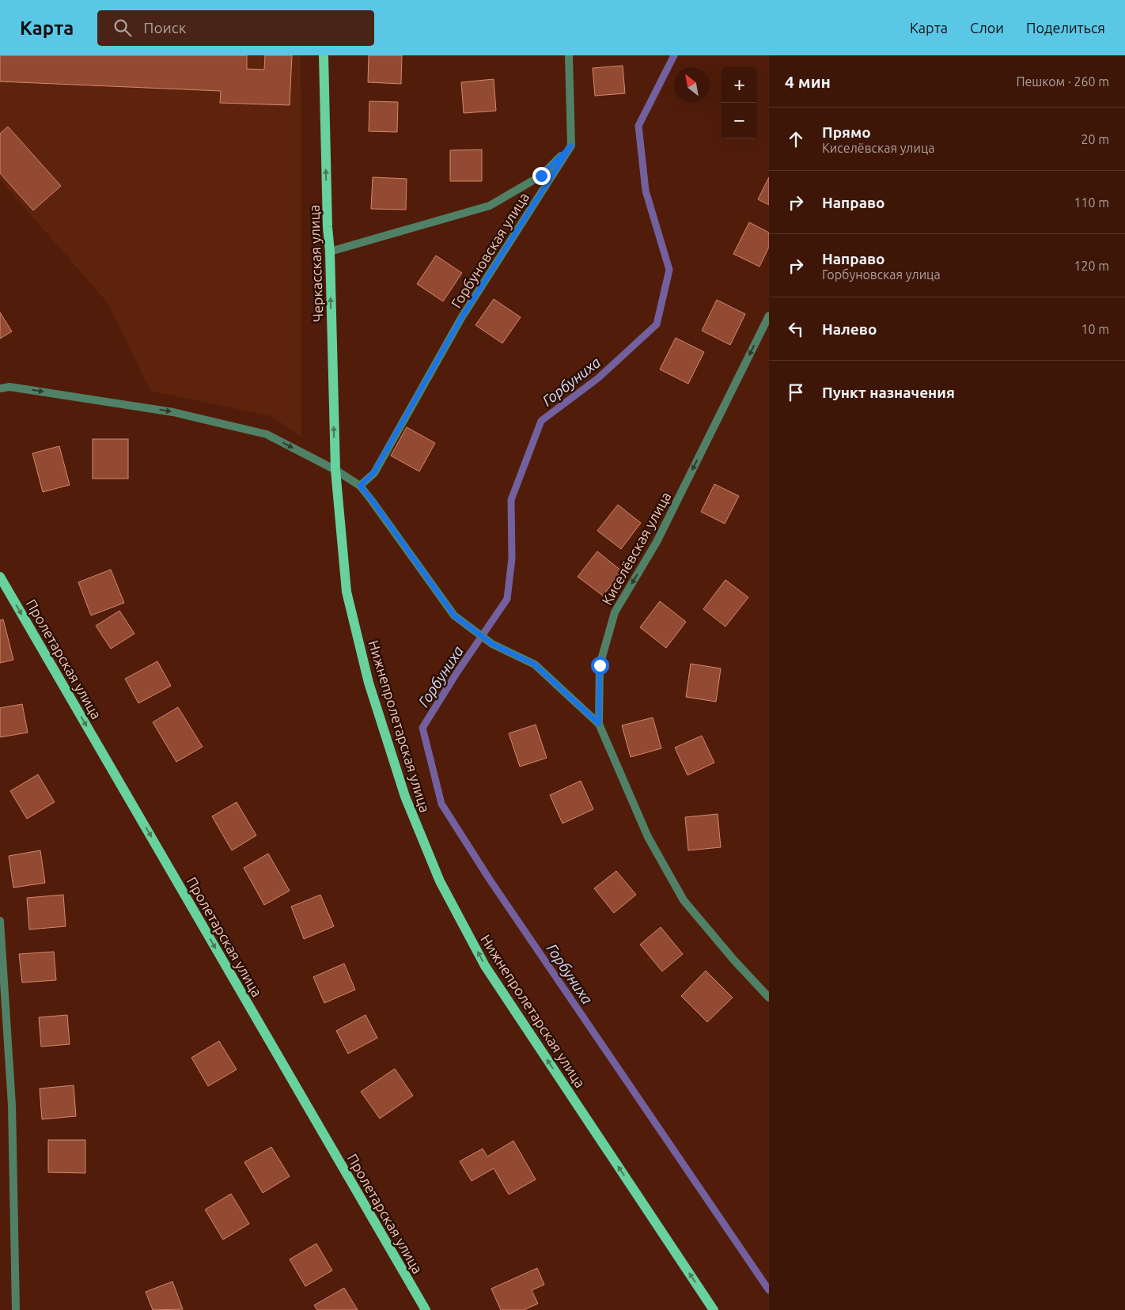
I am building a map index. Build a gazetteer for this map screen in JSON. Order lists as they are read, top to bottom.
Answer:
{
  "streets": {
    "main road": ["Черкасская улица", "Пролетарская улица", "Нижнепролетарская улица"],
    "street": ["Горбуновская улица", "Киселёвская улица"]
  },
  "crossings": [
    ["Черкасская улица", "Нижнепролетарская улица"]
  ],
  "one_way": [
    "Черкасская улица",
    "Киселёвская улица",
    "Пролетарская улица",
    "Нижнепролетарская улица"
  ],
  "water": ["Горбуниха"],
  "north": "top left",
  "page": {
    "header": "Карта",
    "search": "Поиск",
    "nav": ["Карта", "Слои", "Поделиться"],
    "heading": ["4 мин", "Пешком · 260 m"],
    "map_buttons": ["+", "−"],
    "list": [
      ["Прямо", "Киселёвская улица", "20 m"],
      ["Направо", "110 m"],
      ["Направо", "Горбуновская улица", "120 m"],
      ["Налево", "10 m"],
      "Пункт назначения"
    ]
  }
}
